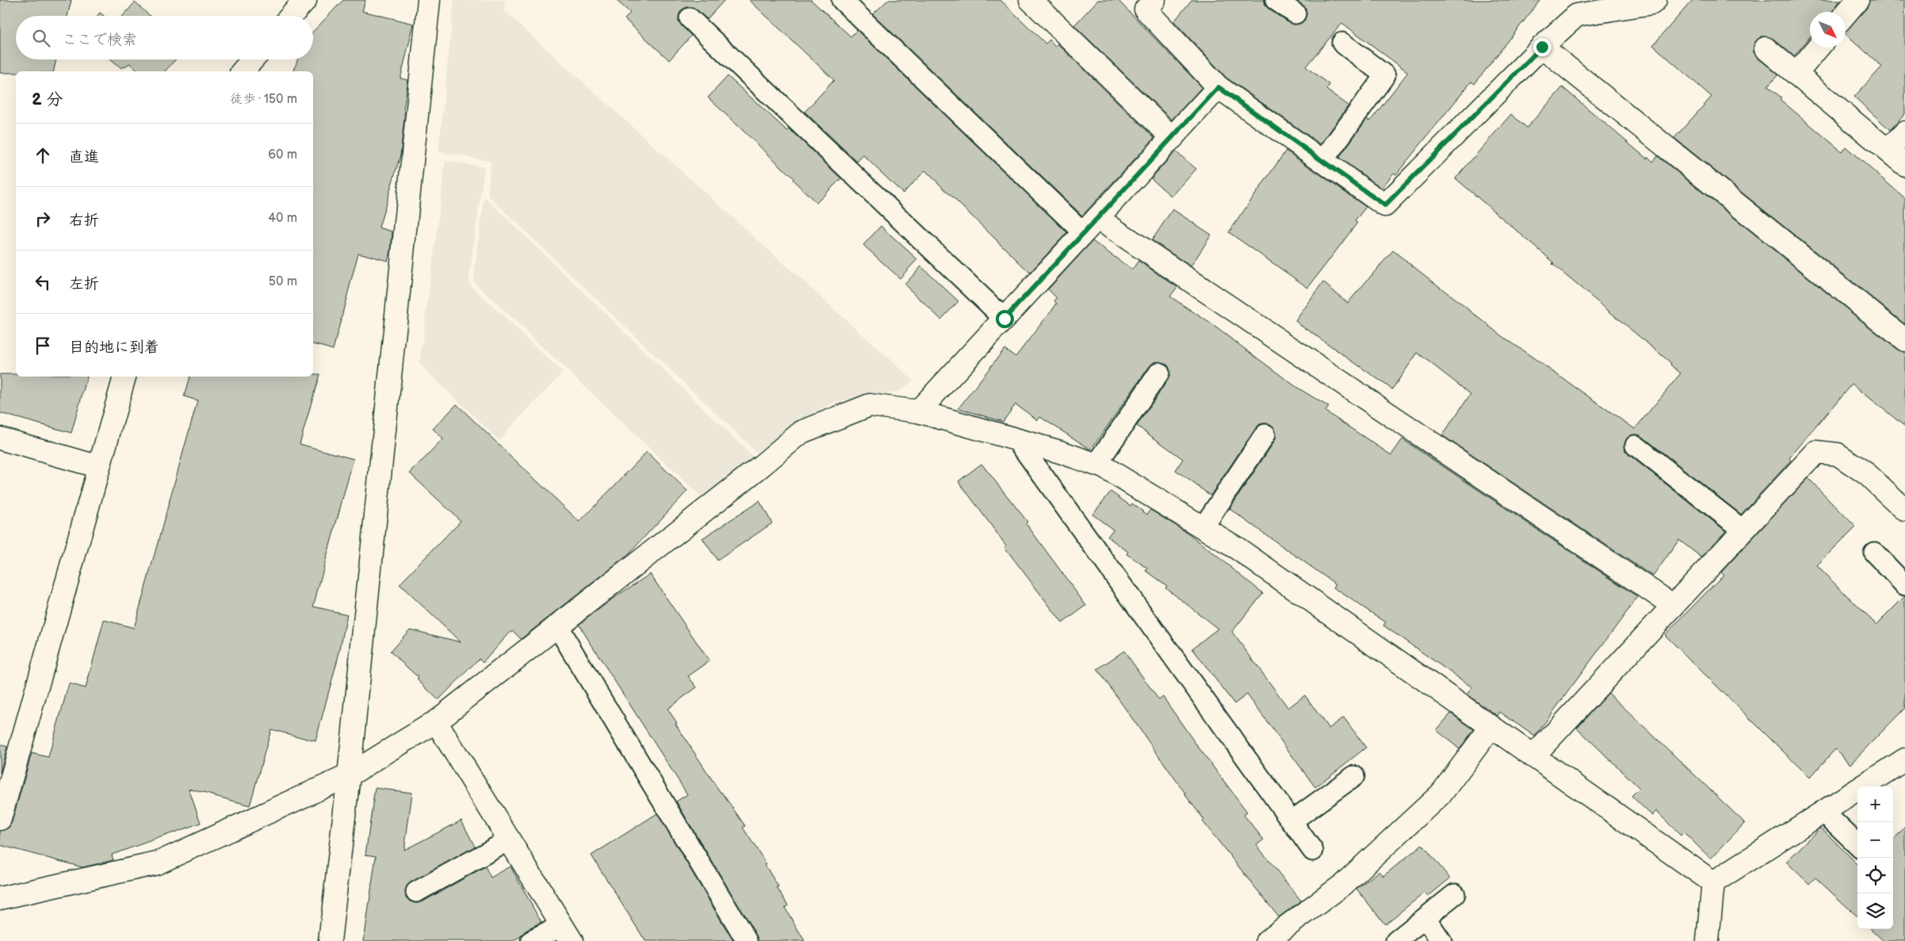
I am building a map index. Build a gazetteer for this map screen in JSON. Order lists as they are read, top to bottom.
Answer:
{
  "north": "bottom right",
  "page": {
    "search": "ここで検索",
    "heading": ["2 分", "徒歩 · 150 m"],
    "list": [
      ["直進", "60 m"],
      ["右折", "40 m"],
      ["左折", "50 m"],
      "目的地に到着"
    ],
    "map_buttons": ["+", "−"]
  }
}
